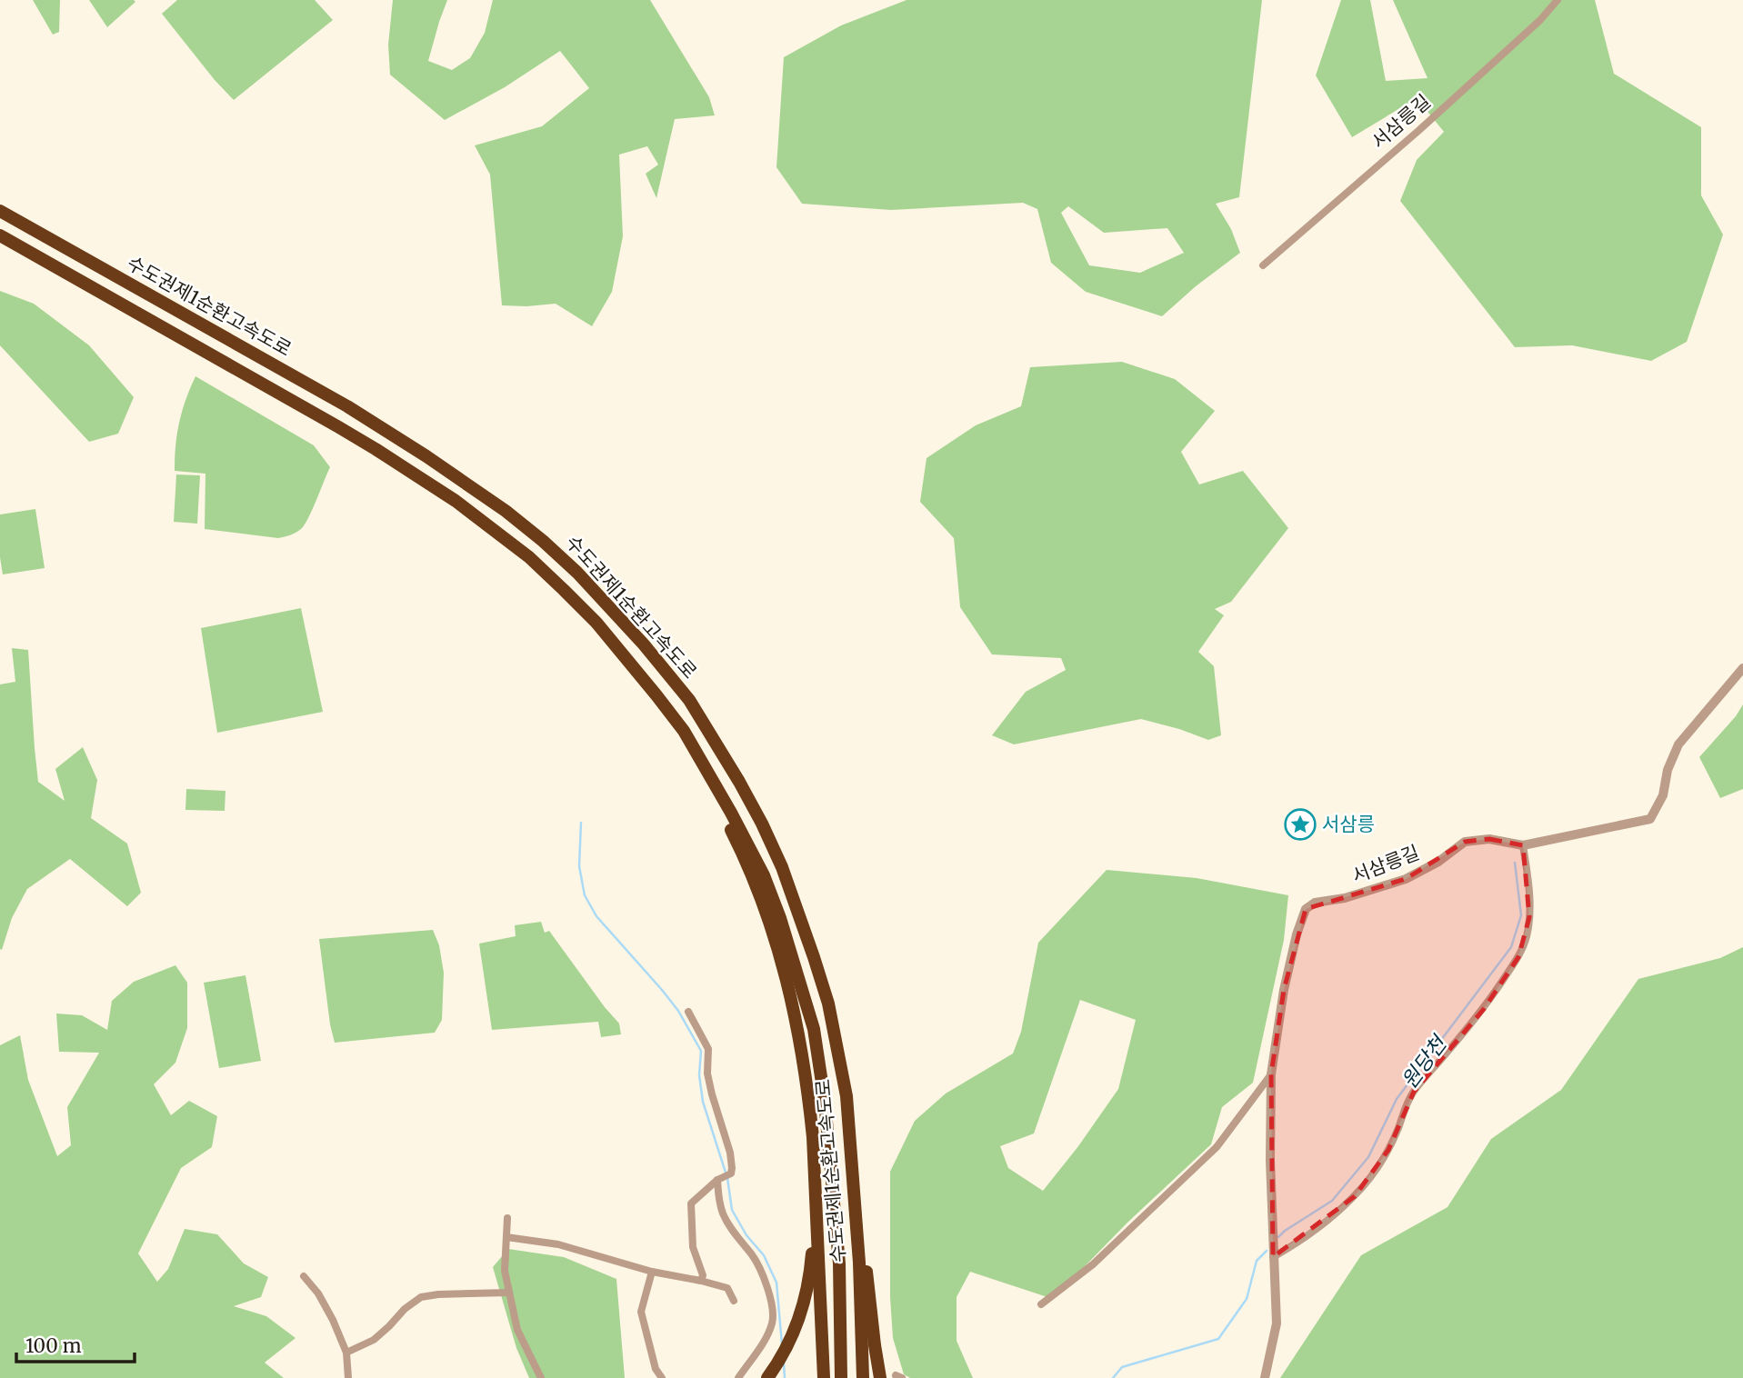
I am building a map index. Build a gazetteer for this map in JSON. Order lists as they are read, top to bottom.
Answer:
{
  "streets": {
    "highway": ["수도권제1순환고속도로"],
    "street": ["서삼릉길"]
  },
  "water": ["원당천"],
  "places": {
    "place": ["서삼릉"]
  },
  "scale_bar": "100 m"
}
